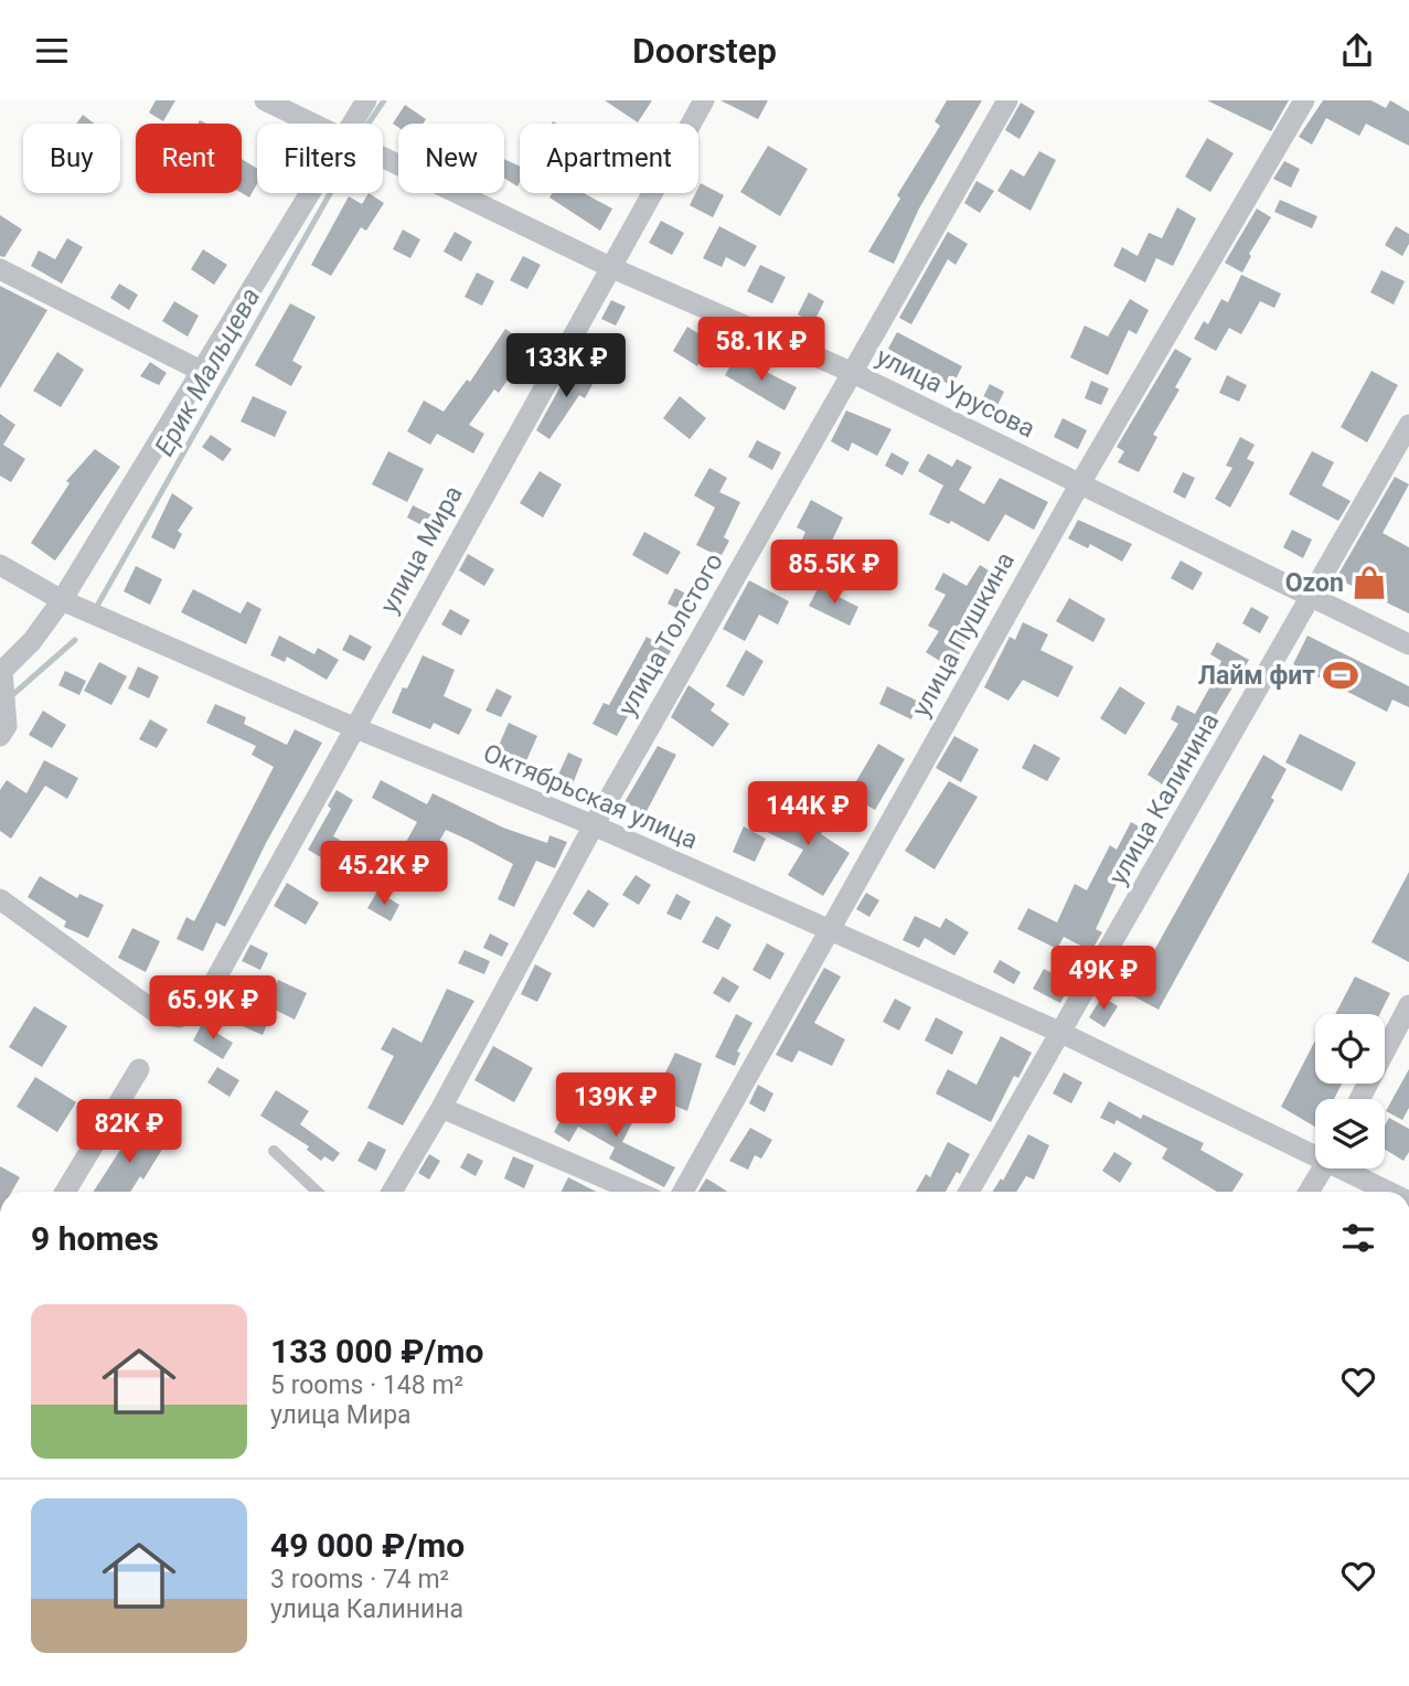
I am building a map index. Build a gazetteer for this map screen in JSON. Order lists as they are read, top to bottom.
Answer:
{
  "streets": {
    "street": [
      "улица Урусова",
      "улица Мира",
      "улица Толстого",
      "улица Пушкина",
      "Октябрьская улица",
      "улица Калинина"
    ]
  },
  "crossings": [
    ["улица Урусова", "улица Мира"],
    ["улица Урусова", "улица Толстого"],
    ["улица Урусова", "улица Пушкина"],
    ["улица Урусова", "улица Калинина"],
    ["улица Мира", "Октябрьская улица"],
    ["улица Толстого", "Октябрьская улица"],
    ["улица Пушкина", "Октябрьская улица"],
    ["Октябрьская улица", "улица Калинина"]
  ],
  "water": ["Ерик Мальцева"],
  "places": {
    "shop": ["Ozon"],
    "sports": ["Лайм фит"]
  },
  "page": {
    "header": "Doorstep",
    "chip": [
      "Buy",
      "Rent",
      "Filters",
      "New",
      "Apartment"
    ],
    "price": [
      "58.1K ₽",
      "133K ₽",
      "85.5K ₽",
      "144K ₽",
      "45.2K ₽",
      "49K ₽",
      "65.9K ₽",
      "139K ₽",
      "82K ₽"
    ],
    "heading": "9 homes",
    "list": [
      {
        "name": "133 000 ₽/mo",
        "note": "5 rooms · 148 m² · улица Мира"
      },
      {
        "name": "49 000 ₽/mo",
        "note": "3 rooms · 74 m² · улица Калинина"
      }
    ]
  }
}
